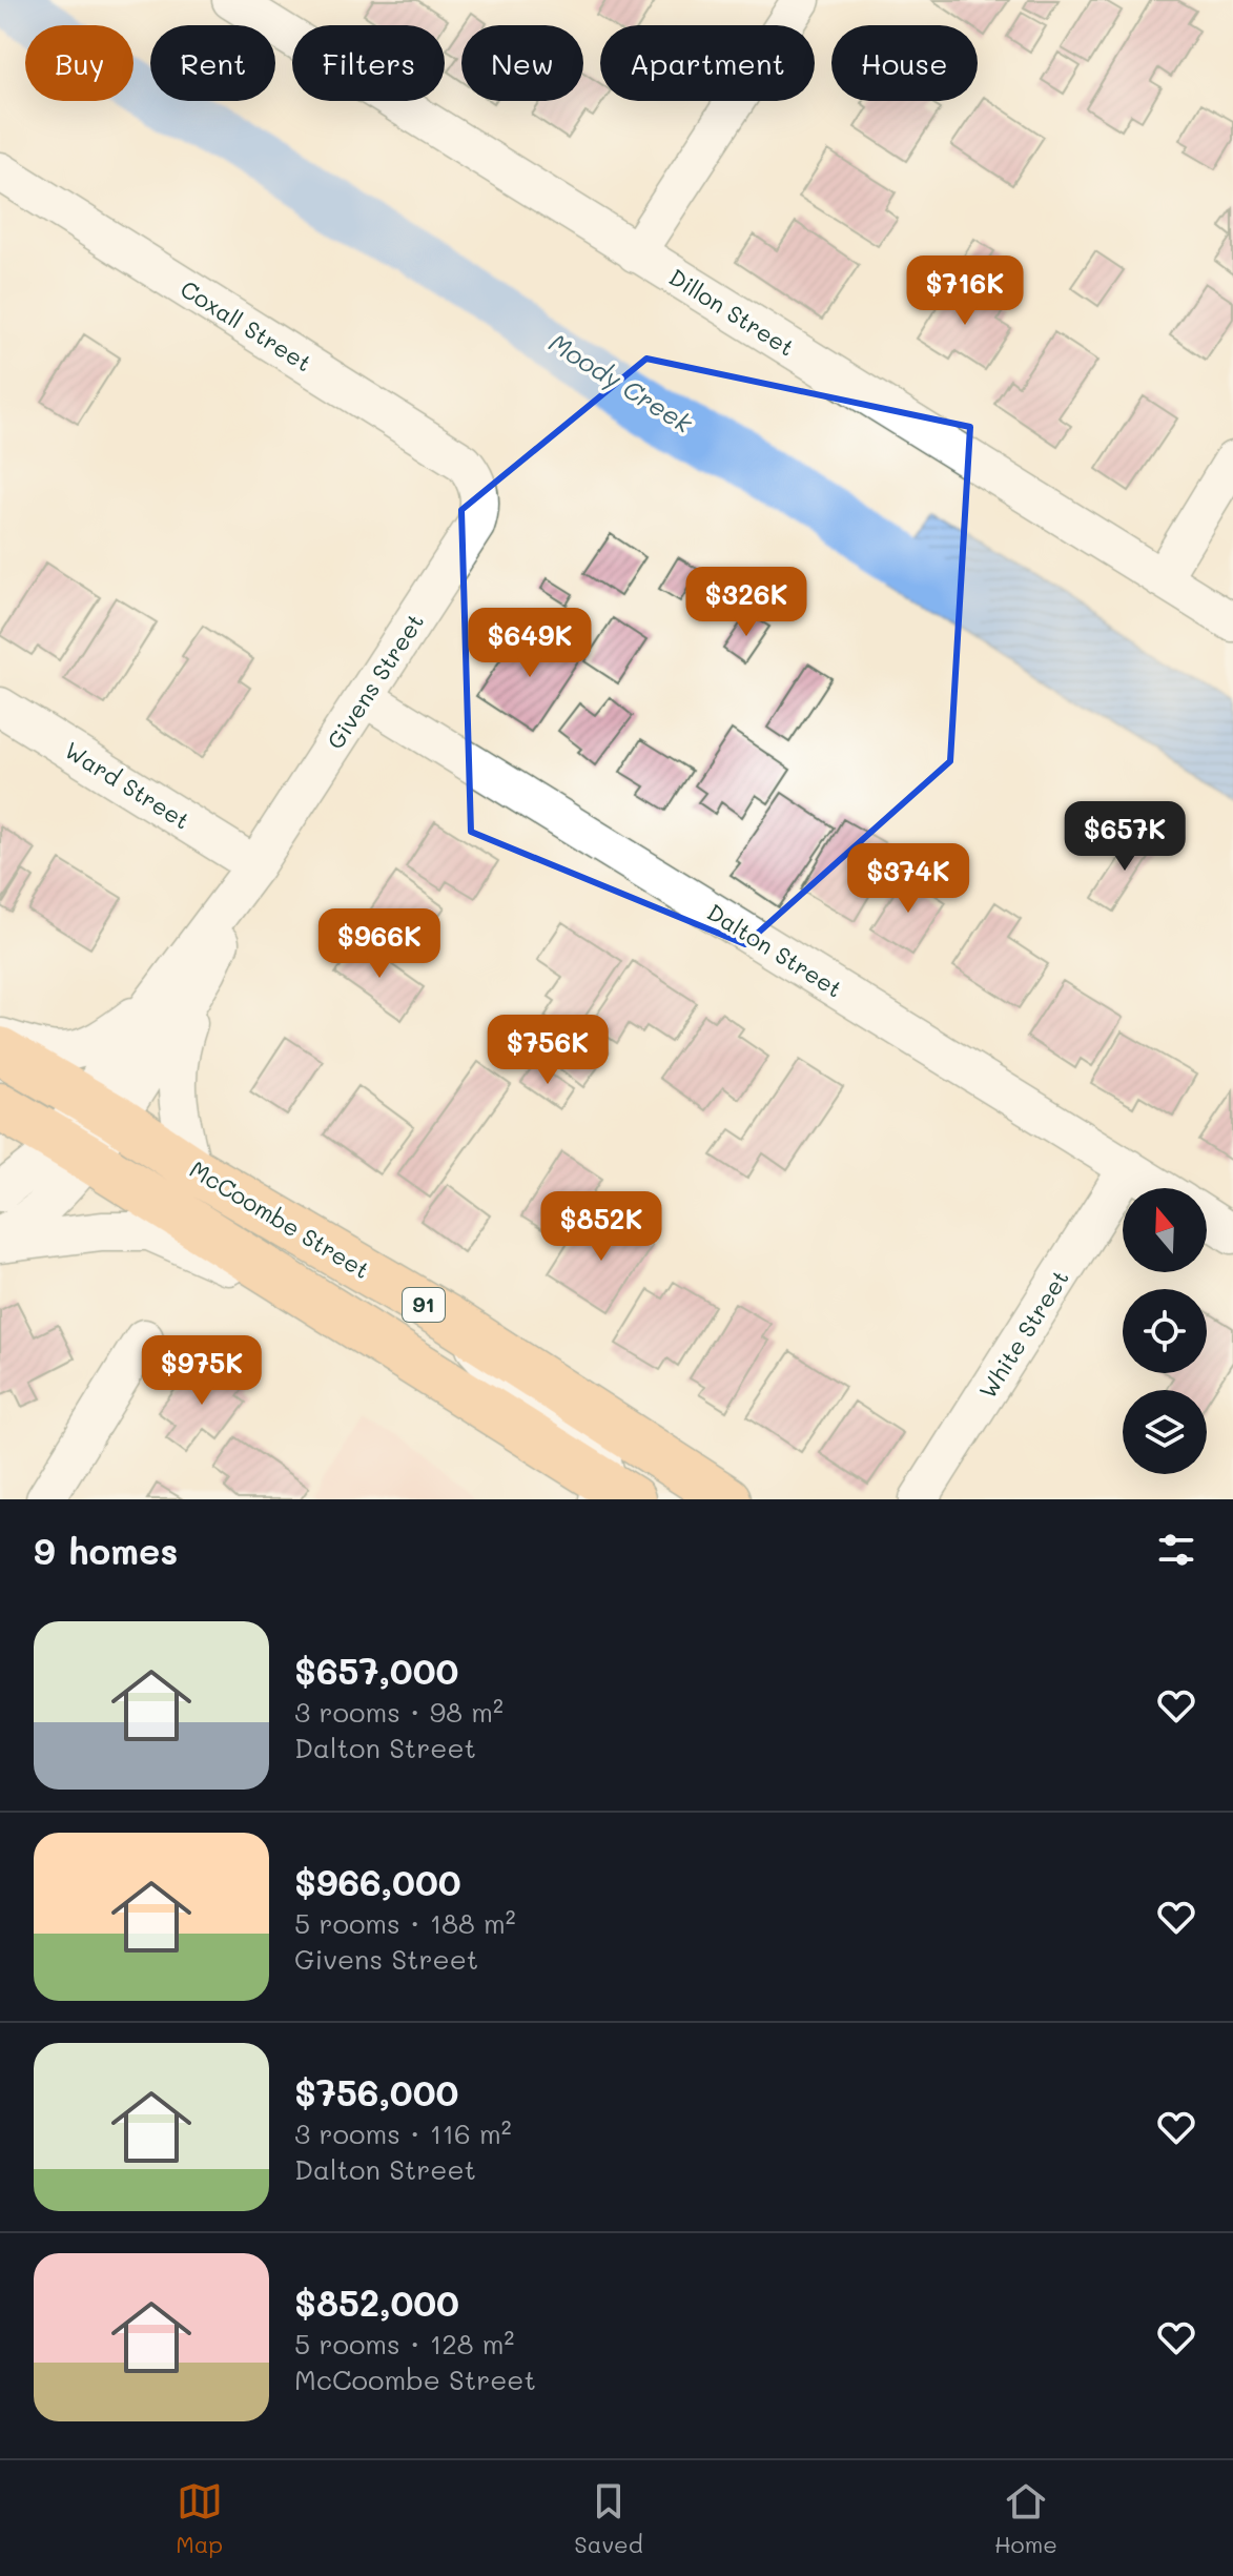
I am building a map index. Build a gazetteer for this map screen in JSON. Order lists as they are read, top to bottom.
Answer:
{
  "streets": {
    "main road": ["McCoombe Street", "91"],
    "street": [
      "Dillon Street",
      "Coxall Street",
      "Givens Street",
      "Ward Street",
      "Dalton Street",
      "White Street"
    ]
  },
  "crossings": [
    ["Coxall Street", "Givens Street"],
    ["Givens Street", "Ward Street"],
    ["Givens Street", "Dalton Street"],
    ["Givens Street", "McCoombe Street"],
    ["Dalton Street", "White Street"]
  ],
  "water": ["Moody Creek"],
  "north": "top",
  "page": {
    "chip": [
      "Buy",
      "Rent",
      "Filters",
      "New",
      "Apartment",
      "House"
    ],
    "price": [
      "$716K",
      "$326K",
      "$649K",
      "$657K",
      "$374K",
      "$966K",
      "$756K",
      "$852K",
      "$975K"
    ],
    "heading": "9 homes",
    "list": [
      {
        "name": "$657,000",
        "note": "3 rooms · 98 m² · Dalton Street"
      },
      {
        "name": "$966,000",
        "note": "5 rooms · 188 m² · Givens Street"
      },
      {
        "name": "$756,000",
        "note": "3 rooms · 116 m² · Dalton Street"
      },
      {
        "name": "$852,000",
        "note": "5 rooms · 128 m² · McCoombe Street"
      }
    ],
    "tabs": ["Map", "Saved", "Home"]
  }
}
